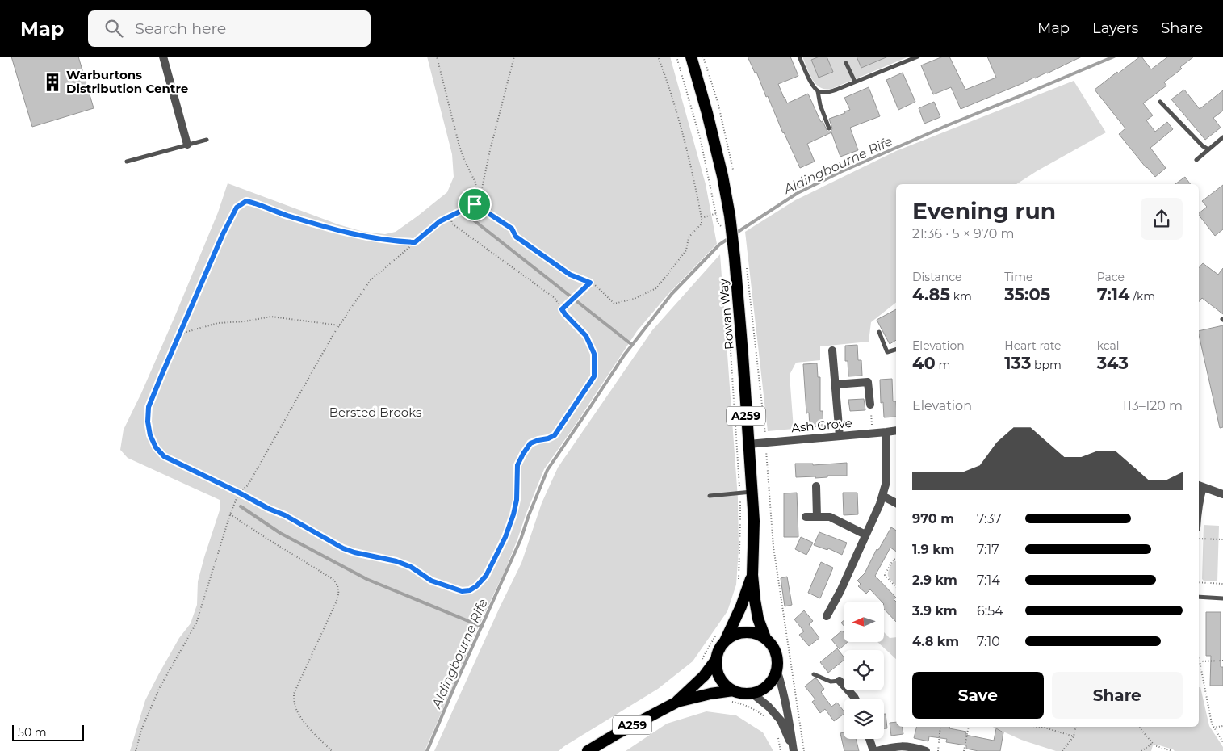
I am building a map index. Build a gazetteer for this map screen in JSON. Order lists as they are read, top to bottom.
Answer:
{
  "streets": {
    "highway": ["Rowan Way", "A259"],
    "street": ["Ash Grove"]
  },
  "crossings": [
    ["Rowan Way", "A259"],
    ["Rowan Way", "Ash Grove"]
  ],
  "water": ["Aldingbourne Rife"],
  "parks": ["Bersted Brooks"],
  "places": {
    "building": ["Warburtons Distribution Centre"]
  },
  "scale_bar": "50 m",
  "north": "left",
  "page": {
    "header": "Map",
    "search": "Search here",
    "nav": ["Map", "Layers", "Share"],
    "heading": ["Evening run", "21:36 · 5 × 970 m"],
    "stats": [
      ["Distance", "4.85 km"],
      ["Time", "35:05"],
      ["Pace", "7:14 /km"],
      ["Elevation", "40 m"],
      ["Heart rate", "133 bpm"],
      ["kcal", "343"]
    ],
    "chart": ["Elevation", "113–120 m"],
    "list": [
      {
        "name": "970 m",
        "note": "7:37"
      },
      {
        "name": "1.9 km",
        "note": "7:17"
      },
      {
        "name": "2.9 km",
        "note": "7:14"
      },
      {
        "name": "3.9 km",
        "note": "6:54"
      },
      {
        "name": "4.8 km",
        "note": "7:10"
      }
    ],
    "buttons": ["Save", "Share"],
    "scale": "50 m"
  }
}
